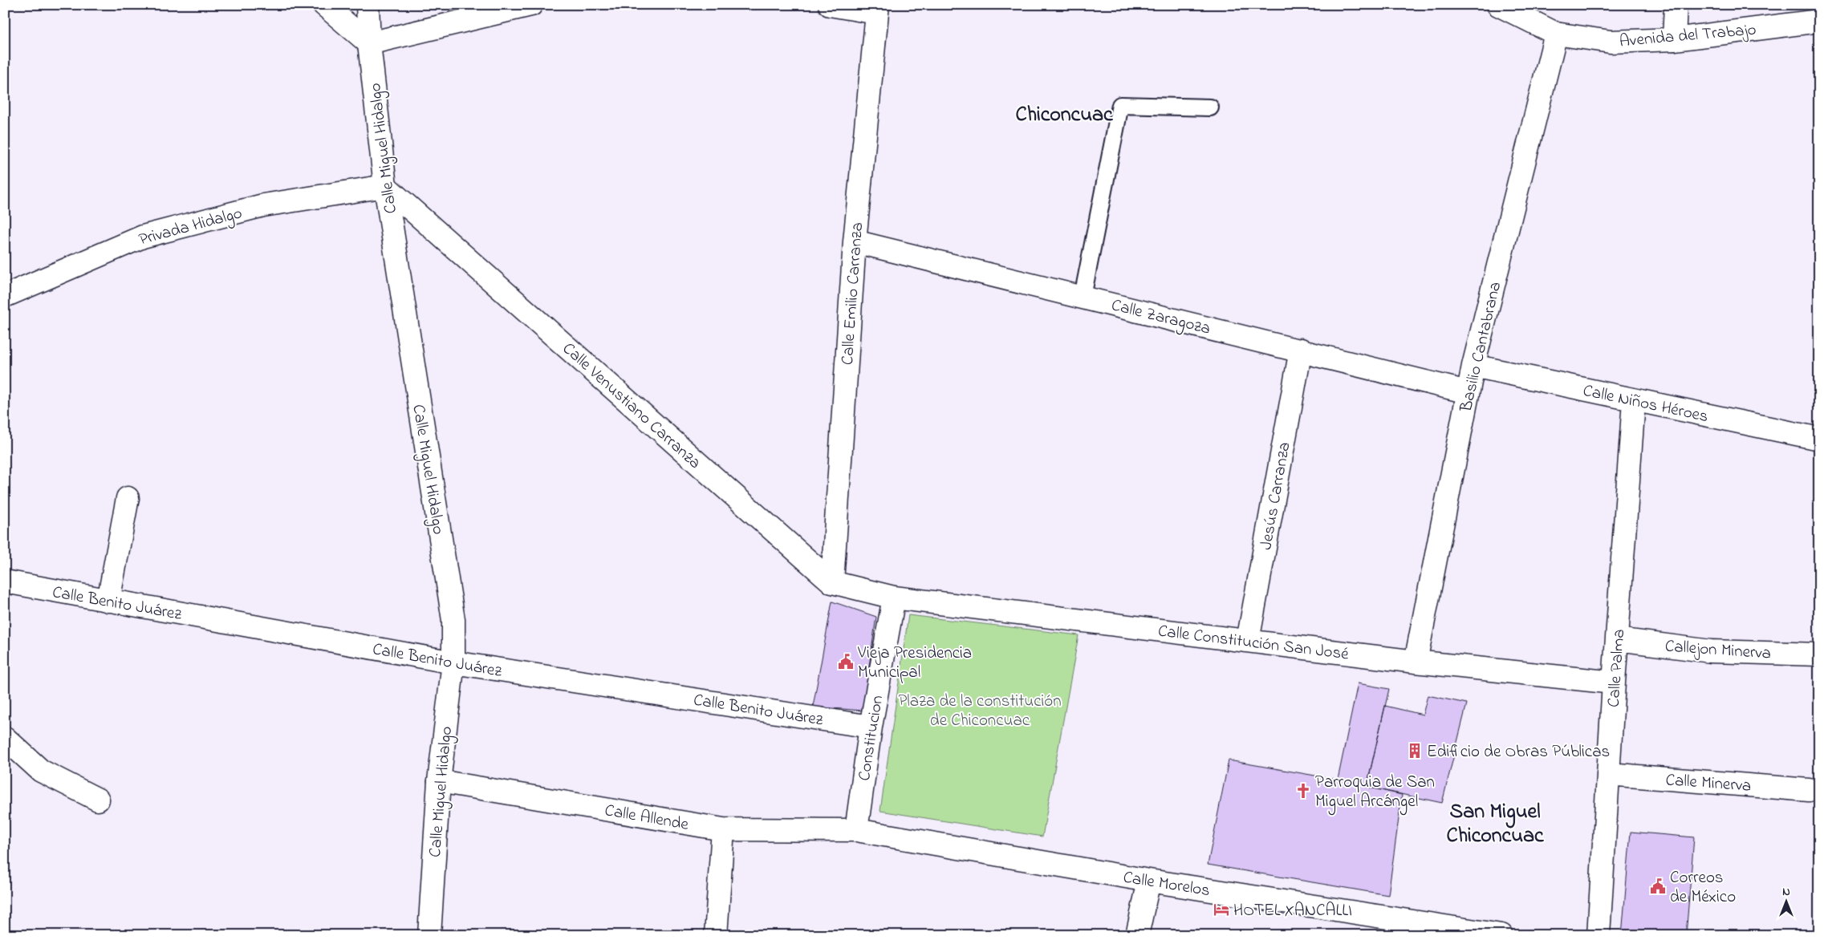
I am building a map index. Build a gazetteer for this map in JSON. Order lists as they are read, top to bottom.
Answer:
{
  "streets": {
    "street": [
      "Avenida del Trabajo",
      "Calle Miguel Hidalgo",
      "Privada Hidalgo",
      "Calle Emilio Carranza",
      "Calle Zaragoza",
      "Basilio Cantabrana",
      "Calle Niños Héroes",
      "Calle Venustiano Carranza",
      "Jesús Carranza",
      "Calle Benito Juárez",
      "Calle Constitución San José",
      "Callejon Minerva",
      "Calle Palma",
      "Constitucion",
      "Calle Minerva",
      "Calle Allende",
      "Calle Morelos"
    ]
  },
  "crossings": [
    ["Avenida del Trabajo", "Basilio Cantabrana"],
    ["Calle Miguel Hidalgo", "Privada Hidalgo"],
    ["Calle Miguel Hidalgo", "Calle Venustiano Carranza"],
    ["Calle Miguel Hidalgo", "Calle Benito Juárez"],
    ["Calle Miguel Hidalgo", "Calle Allende"],
    ["Privada Hidalgo", "Calle Venustiano Carranza"],
    ["Calle Emilio Carranza", "Calle Zaragoza"],
    ["Calle Emilio Carranza", "Calle Venustiano Carranza"],
    ["Calle Zaragoza", "Basilio Cantabrana"],
    ["Calle Zaragoza", "Jesús Carranza"],
    ["Basilio Cantabrana", "Calle Niños Héroes"],
    ["Basilio Cantabrana", "Calle Constitución San José"],
    ["Calle Niños Héroes", "Calle Palma"],
    ["Calle Venustiano Carranza", "Calle Constitución San José"],
    ["Calle Venustiano Carranza", "Constitucion"],
    ["Jesús Carranza", "Calle Constitución San José"],
    ["Calle Benito Juárez", "Constitucion"],
    ["Calle Constitución San José", "Calle Palma"],
    ["Calle Constitución San José", "Constitucion"],
    ["Callejon Minerva", "Calle Palma"],
    ["Calle Palma", "Calle Minerva"],
    ["Constitucion", "Calle Allende"],
    ["Constitucion", "Calle Morelos"],
    ["Calle Allende", "Calle Morelos"]
  ],
  "districts": ["Chiconcuac", "San Miguel Chiconcuac"],
  "parks": ["Plaza de la constitución de Chiconcuac"],
  "places": {
    "public building": ["Vieja Presidencia Municipal", "Correos de México"],
    "building": ["Edificio de Obras Públicas"],
    "church": ["Parroquia de San Miguel Arcángel"],
    "hotel": ["HOTEL XANCALLI"]
  },
  "north": "top"
}
